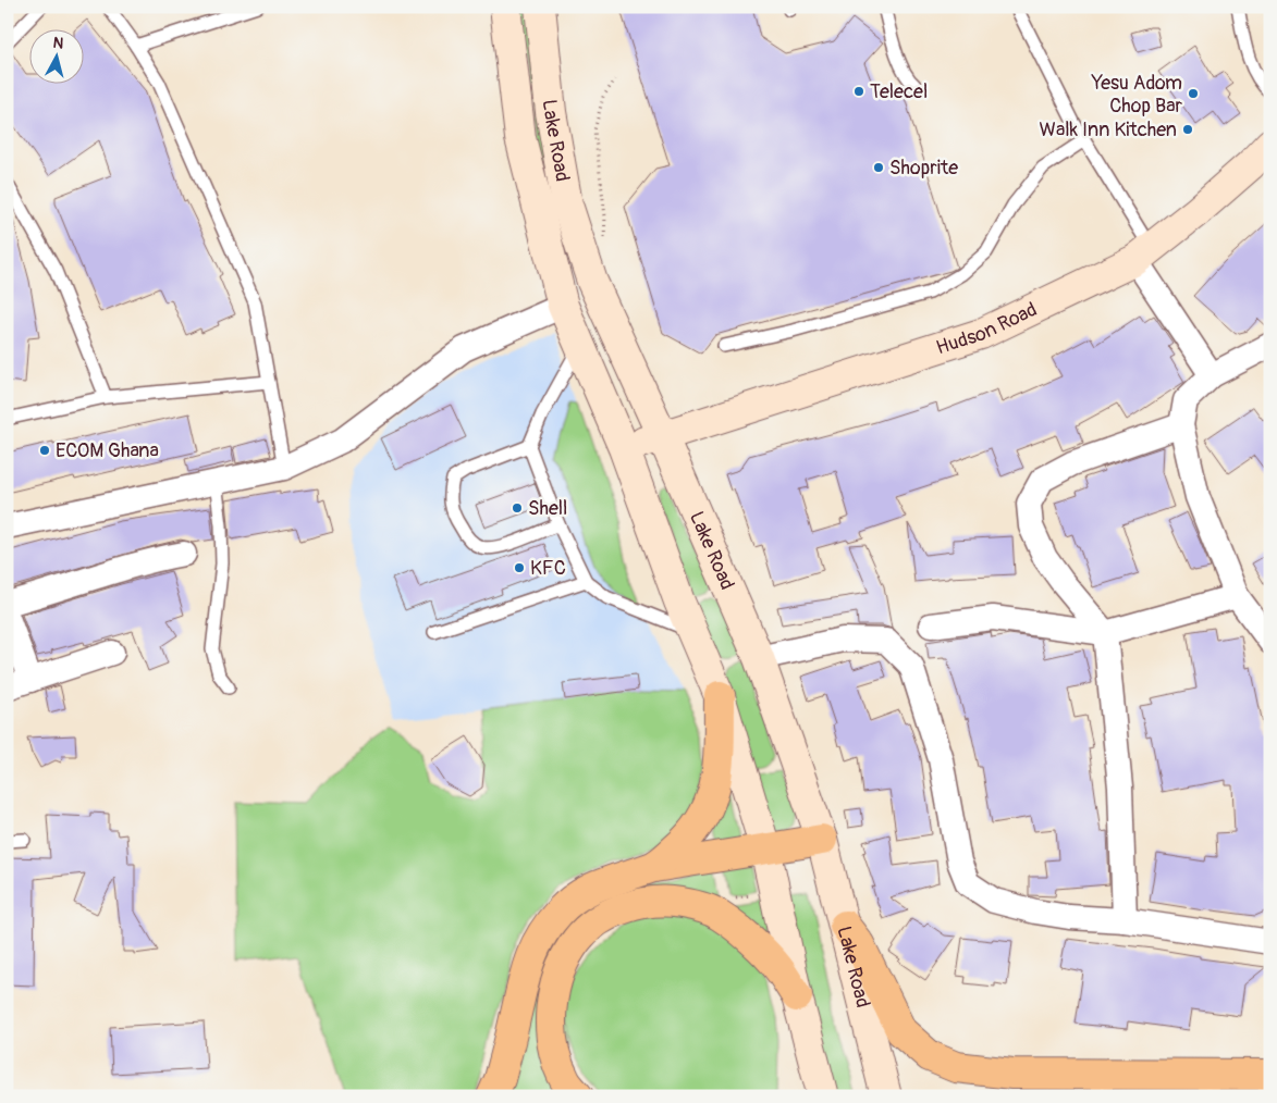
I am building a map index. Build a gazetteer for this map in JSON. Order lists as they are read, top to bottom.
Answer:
{
  "streets": {
    "main road": ["Lake Road", "Hudson Road"]
  },
  "crossings": [
    ["Lake Road", "Hudson Road"]
  ],
  "places": [
    "Telecel",
    "Yesu Adom Chop Bar",
    "Walk Inn Kitchen",
    "Shoprite",
    "ECOM Ghana",
    "Shell",
    "KFC"
  ],
  "north": "top"
}
